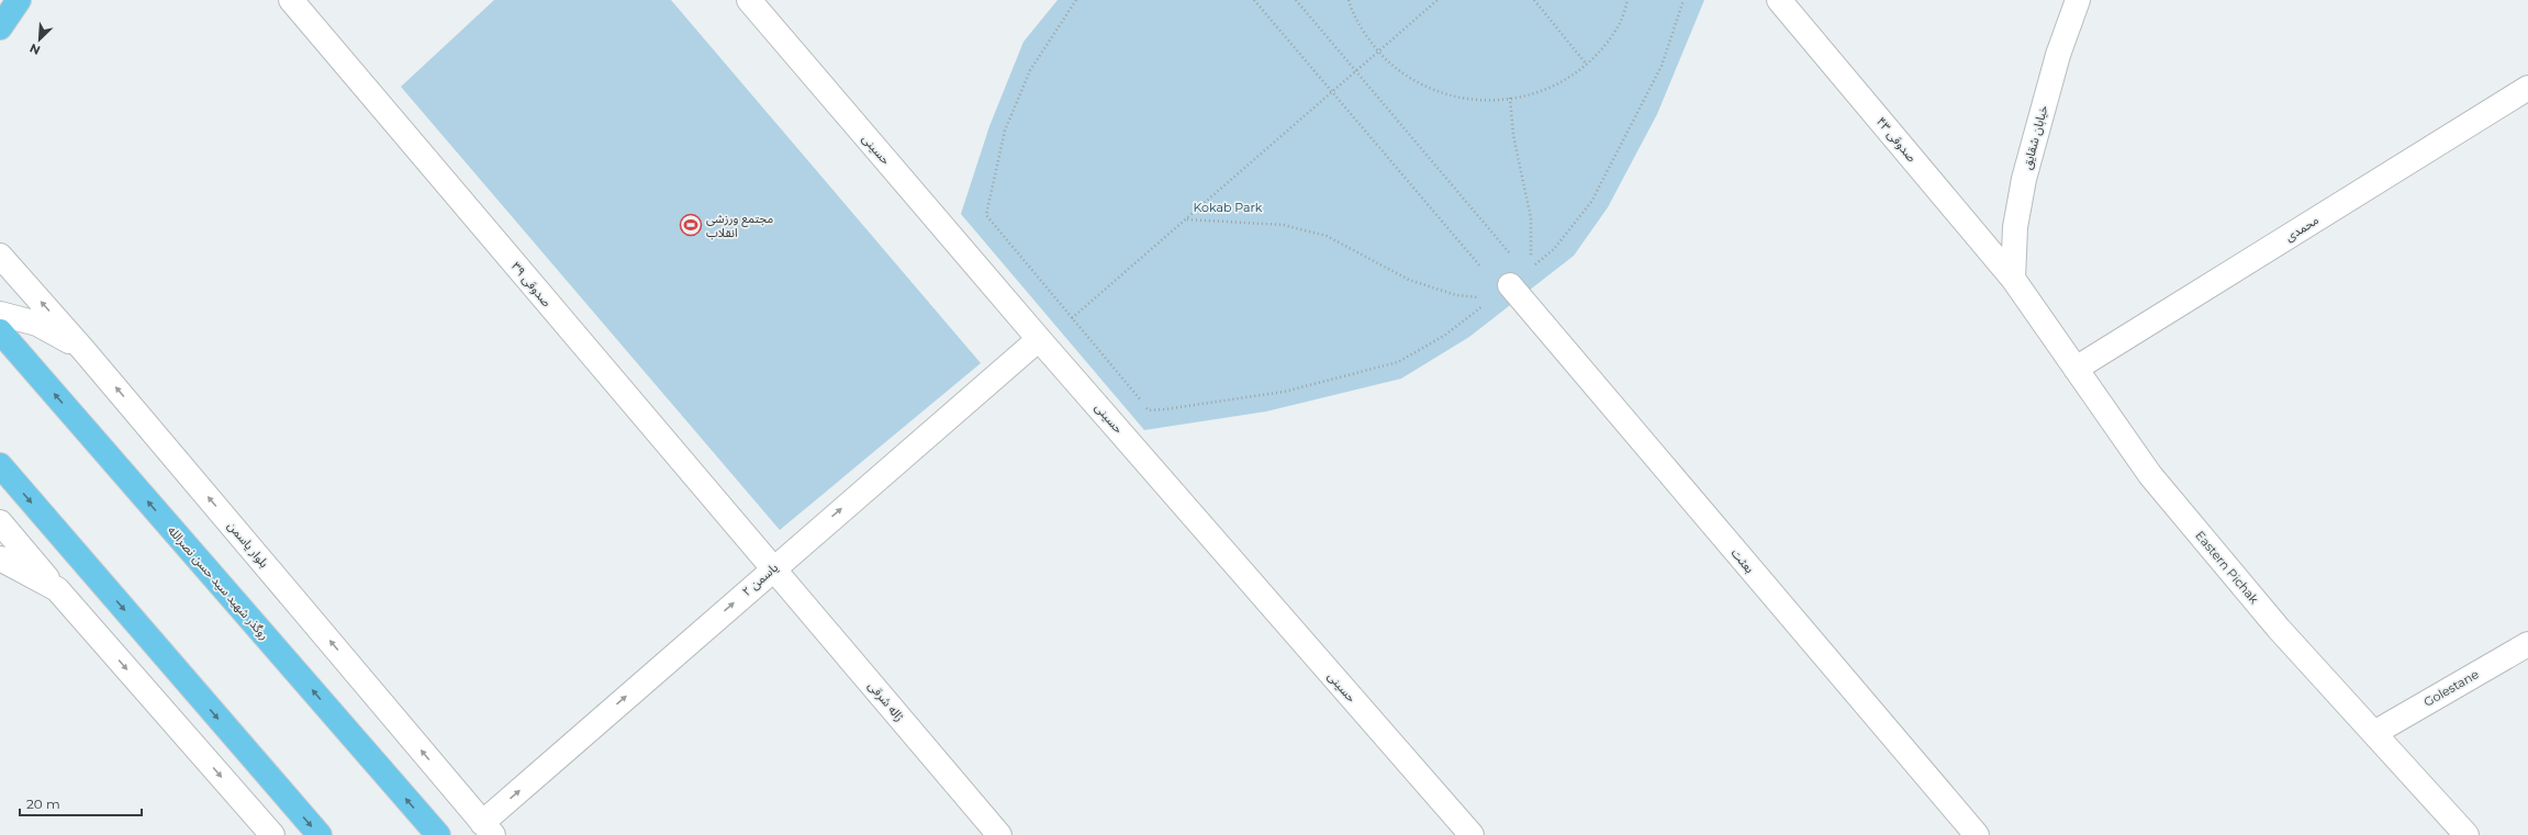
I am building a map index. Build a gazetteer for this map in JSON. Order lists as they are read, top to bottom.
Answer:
{
  "streets": {
    "main road": ["روگذر شهید سید حسن نصرالله"],
    "street": [
      "خیابان شقایق",
      "صدوقی ۴۳",
      "حسینی",
      "محمدی",
      "صدوقی ۳۹",
      "بلوار یاسمن",
      "بعثت",
      "Eastern Pichak",
      "یاسمن ۲",
      "Golestane",
      "ژاله شرقی"
    ]
  },
  "crossings": [
    ["خیابان شقایق", "صدوقی ۴۳"],
    ["خیابان شقایق", "Eastern Pichak"],
    ["صدوقی ۴۳", "Eastern Pichak"],
    ["حسینی", "یاسمن ۲"],
    ["محمدی", "Eastern Pichak"],
    ["صدوقی ۳۹", "یاسمن ۲"],
    ["صدوقی ۳۹", "ژاله شرقی"],
    ["بلوار یاسمن", "یاسمن ۲"],
    ["Eastern Pichak", "Golestane"],
    ["یاسمن ۲", "ژاله شرقی"]
  ],
  "one_way": ["یاسمن ۲"],
  "parks": ["Kokab Park"],
  "places": {
    "sports": ["مجتمع ورزشی انقلاب"]
  },
  "scale_bar": "20 m",
  "north": "bottom left"
}
